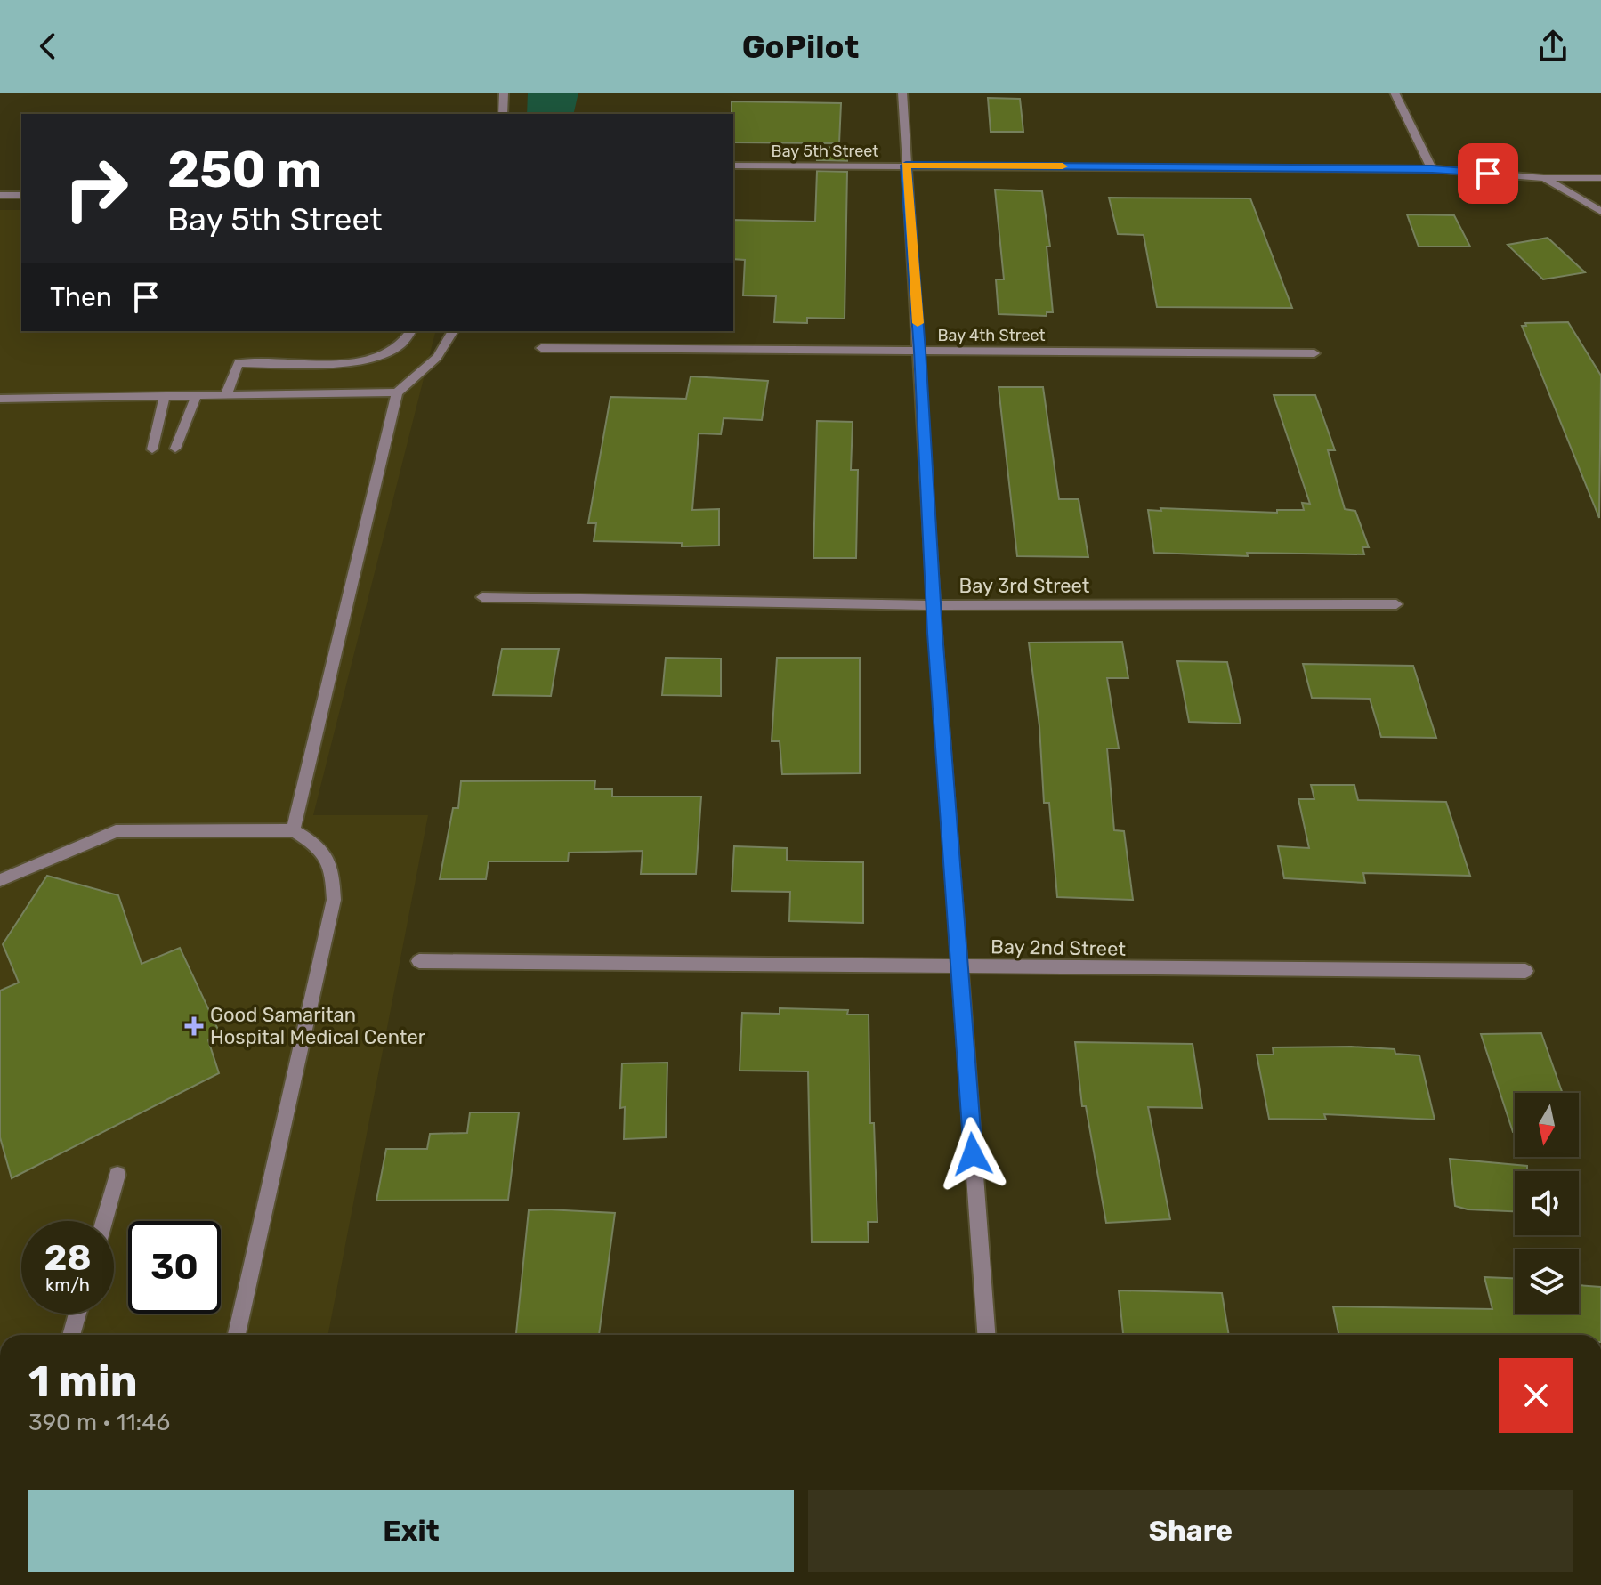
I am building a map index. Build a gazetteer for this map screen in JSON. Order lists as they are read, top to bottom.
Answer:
{
  "streets": {
    "street": [
      "Bay 5th Street",
      "Bay 4th Street",
      "Bay 3rd Street",
      "Bay 2nd Street"
    ]
  },
  "places": {
    "health": ["Good Samaritan Hospital Medical Center"]
  },
  "north": "bottom",
  "page": {
    "header": "GoPilot",
    "turn": ["250 m", "Bay 5th Street"],
    "then": "Then",
    "speed": "28 km/h",
    "limit": "30",
    "heading": ["1 min", "390 m · 11:46"],
    "buttons": ["Exit", "Share"]
  }
}
